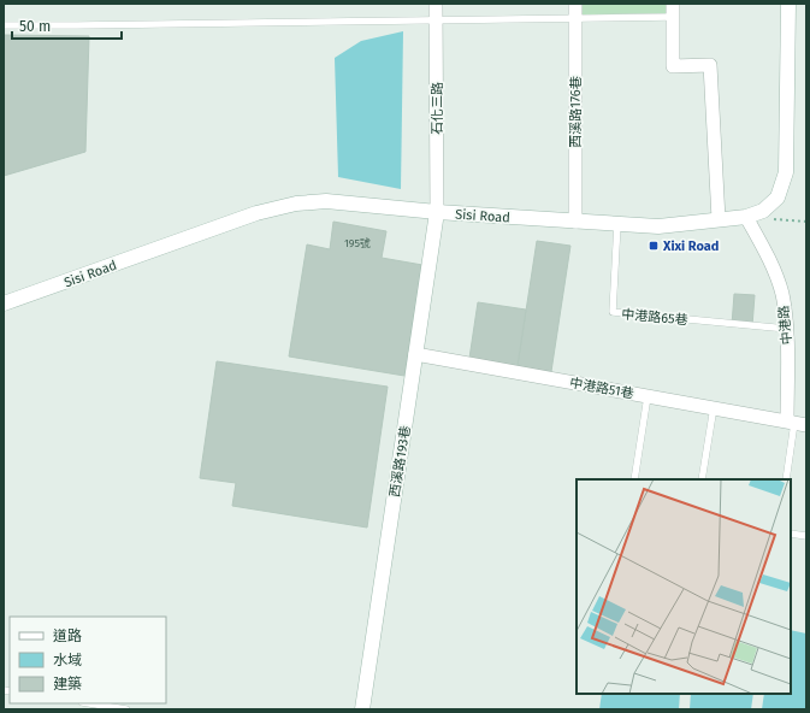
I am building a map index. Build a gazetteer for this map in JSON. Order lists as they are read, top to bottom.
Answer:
{
  "streets": {
    "street": [
      "石化三路",
      "西溪路176巷",
      "Sisi Road",
      "中港路",
      "中港路51巷",
      "西溪路193巷"
    ],
    "lane": ["中港路65巷"]
  },
  "crossings": [
    ["石化三路", "Sisi Road"],
    ["石化三路", "西溪路193巷"],
    ["西溪路176巷", "Sisi Road"],
    ["Sisi Road", "中港路65巷"],
    ["Sisi Road", "中港路"],
    ["Sisi Road", "西溪路193巷"],
    ["中港路65巷", "中港路"],
    ["中港路", "中港路51巷"],
    ["中港路51巷", "西溪路193巷"]
  ],
  "places": {
    "transit": ["Xixi Road"]
  },
  "house_numbers": ["195號"],
  "legend": ["道路", "水域", "建築"],
  "scale_bar": "50 m"
}
